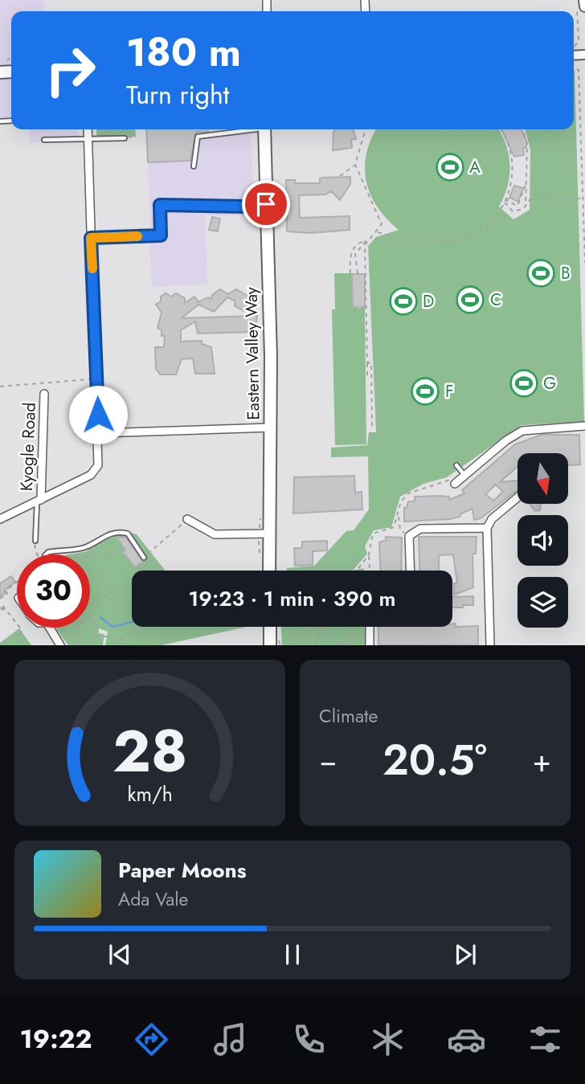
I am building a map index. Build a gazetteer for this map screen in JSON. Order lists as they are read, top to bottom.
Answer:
{
  "streets": {
    "main road": ["Eastern Valley Way"],
    "street": ["Kyogle Road"]
  },
  "places": {
    "sports": [
      "A",
      "B",
      "C",
      "D",
      "G",
      "F"
    ]
  },
  "north": "bottom",
  "page": {
    "turn": ["180 m", "Turn right"],
    "limit": "30",
    "trip": "19:23 · 1 min · 390 m",
    "tile": "Climate",
    "heat": ["−", "20.5°", "+"],
    "song": ["Paper Moons", "Ada Vale"],
    "tabs": "19:22",
    "gauge": ["28", "km/h"]
  }
}
